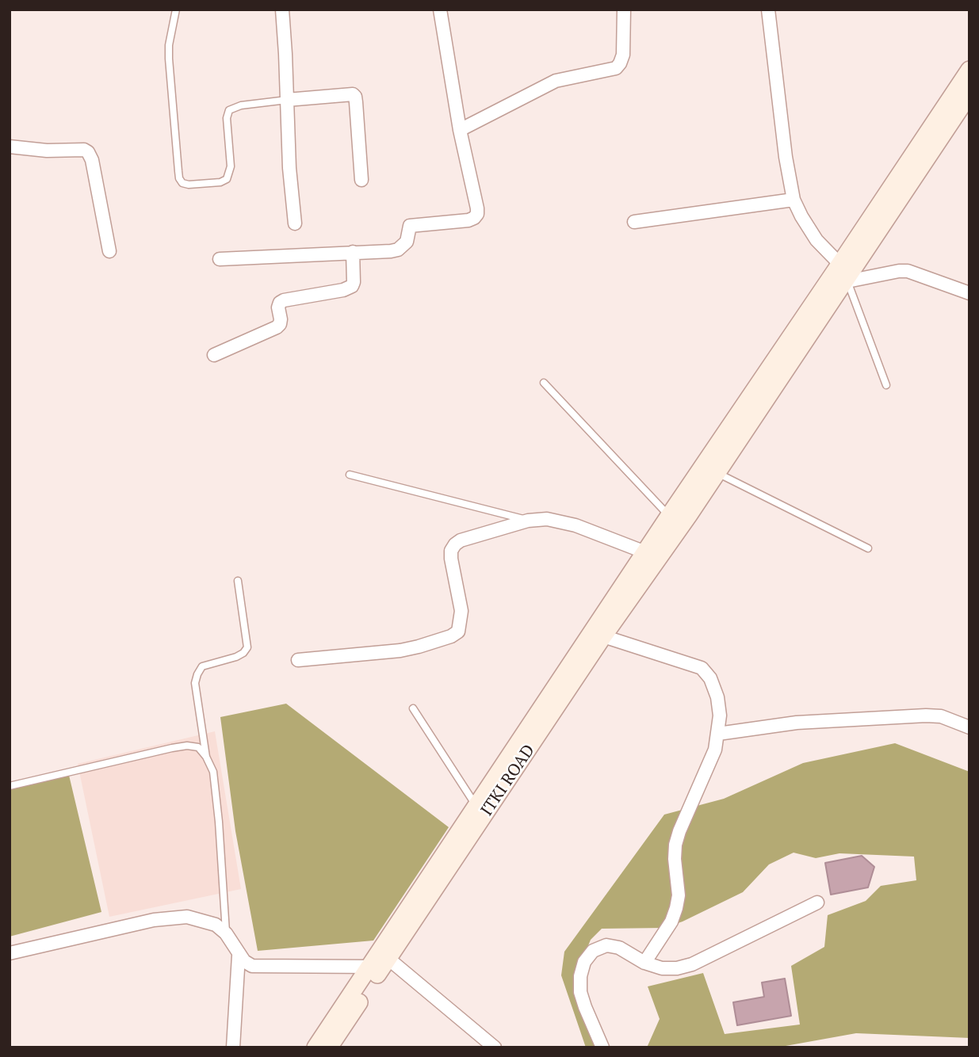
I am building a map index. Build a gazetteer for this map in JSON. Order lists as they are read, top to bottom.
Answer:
{
  "streets": {
    "main road": ["ITKI ROAD"]
  }
}
